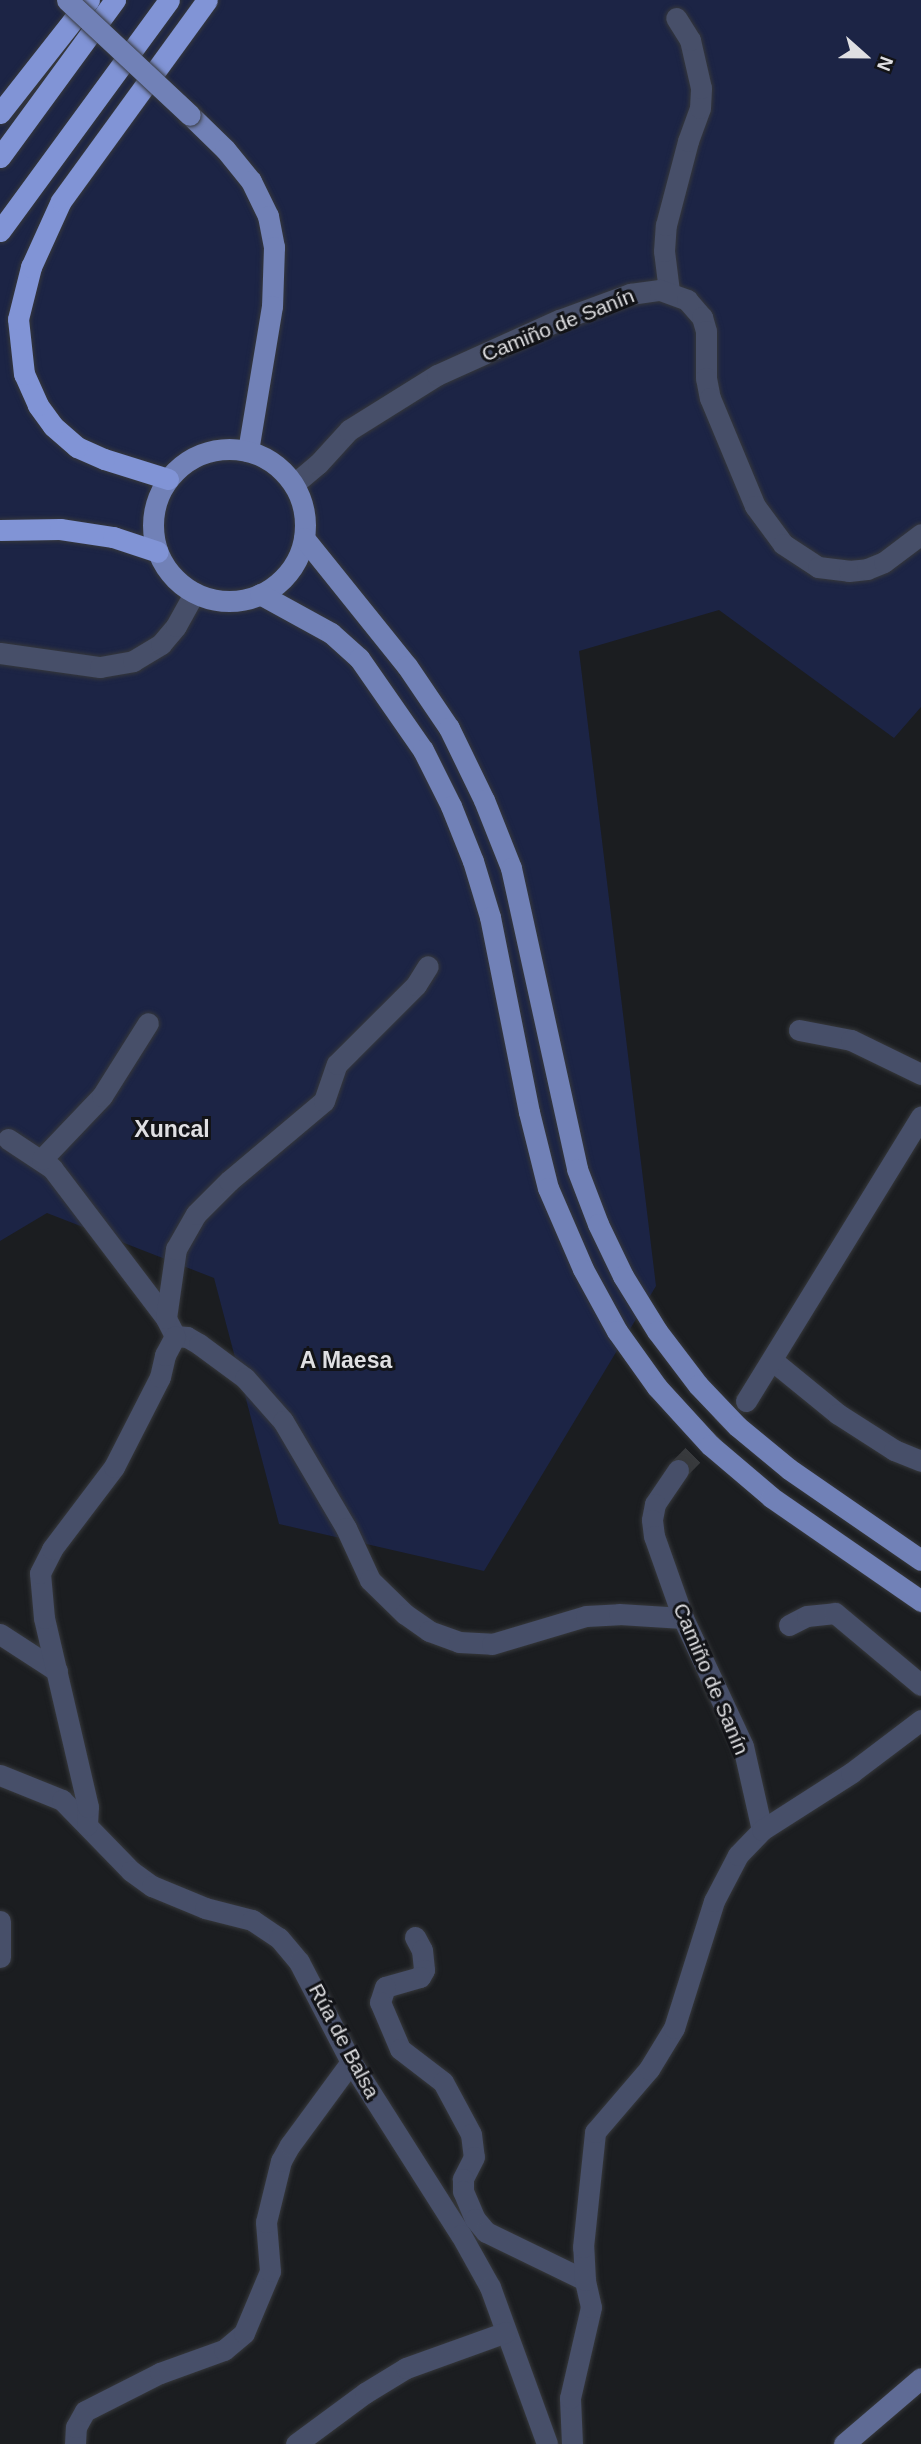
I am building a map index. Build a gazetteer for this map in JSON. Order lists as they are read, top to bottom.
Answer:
{
  "streets": {
    "street": ["Camiño de Sanín", "Rúa de Balsa"]
  },
  "districts": ["Xuncal", "A Maesa"],
  "north": "right"
}
